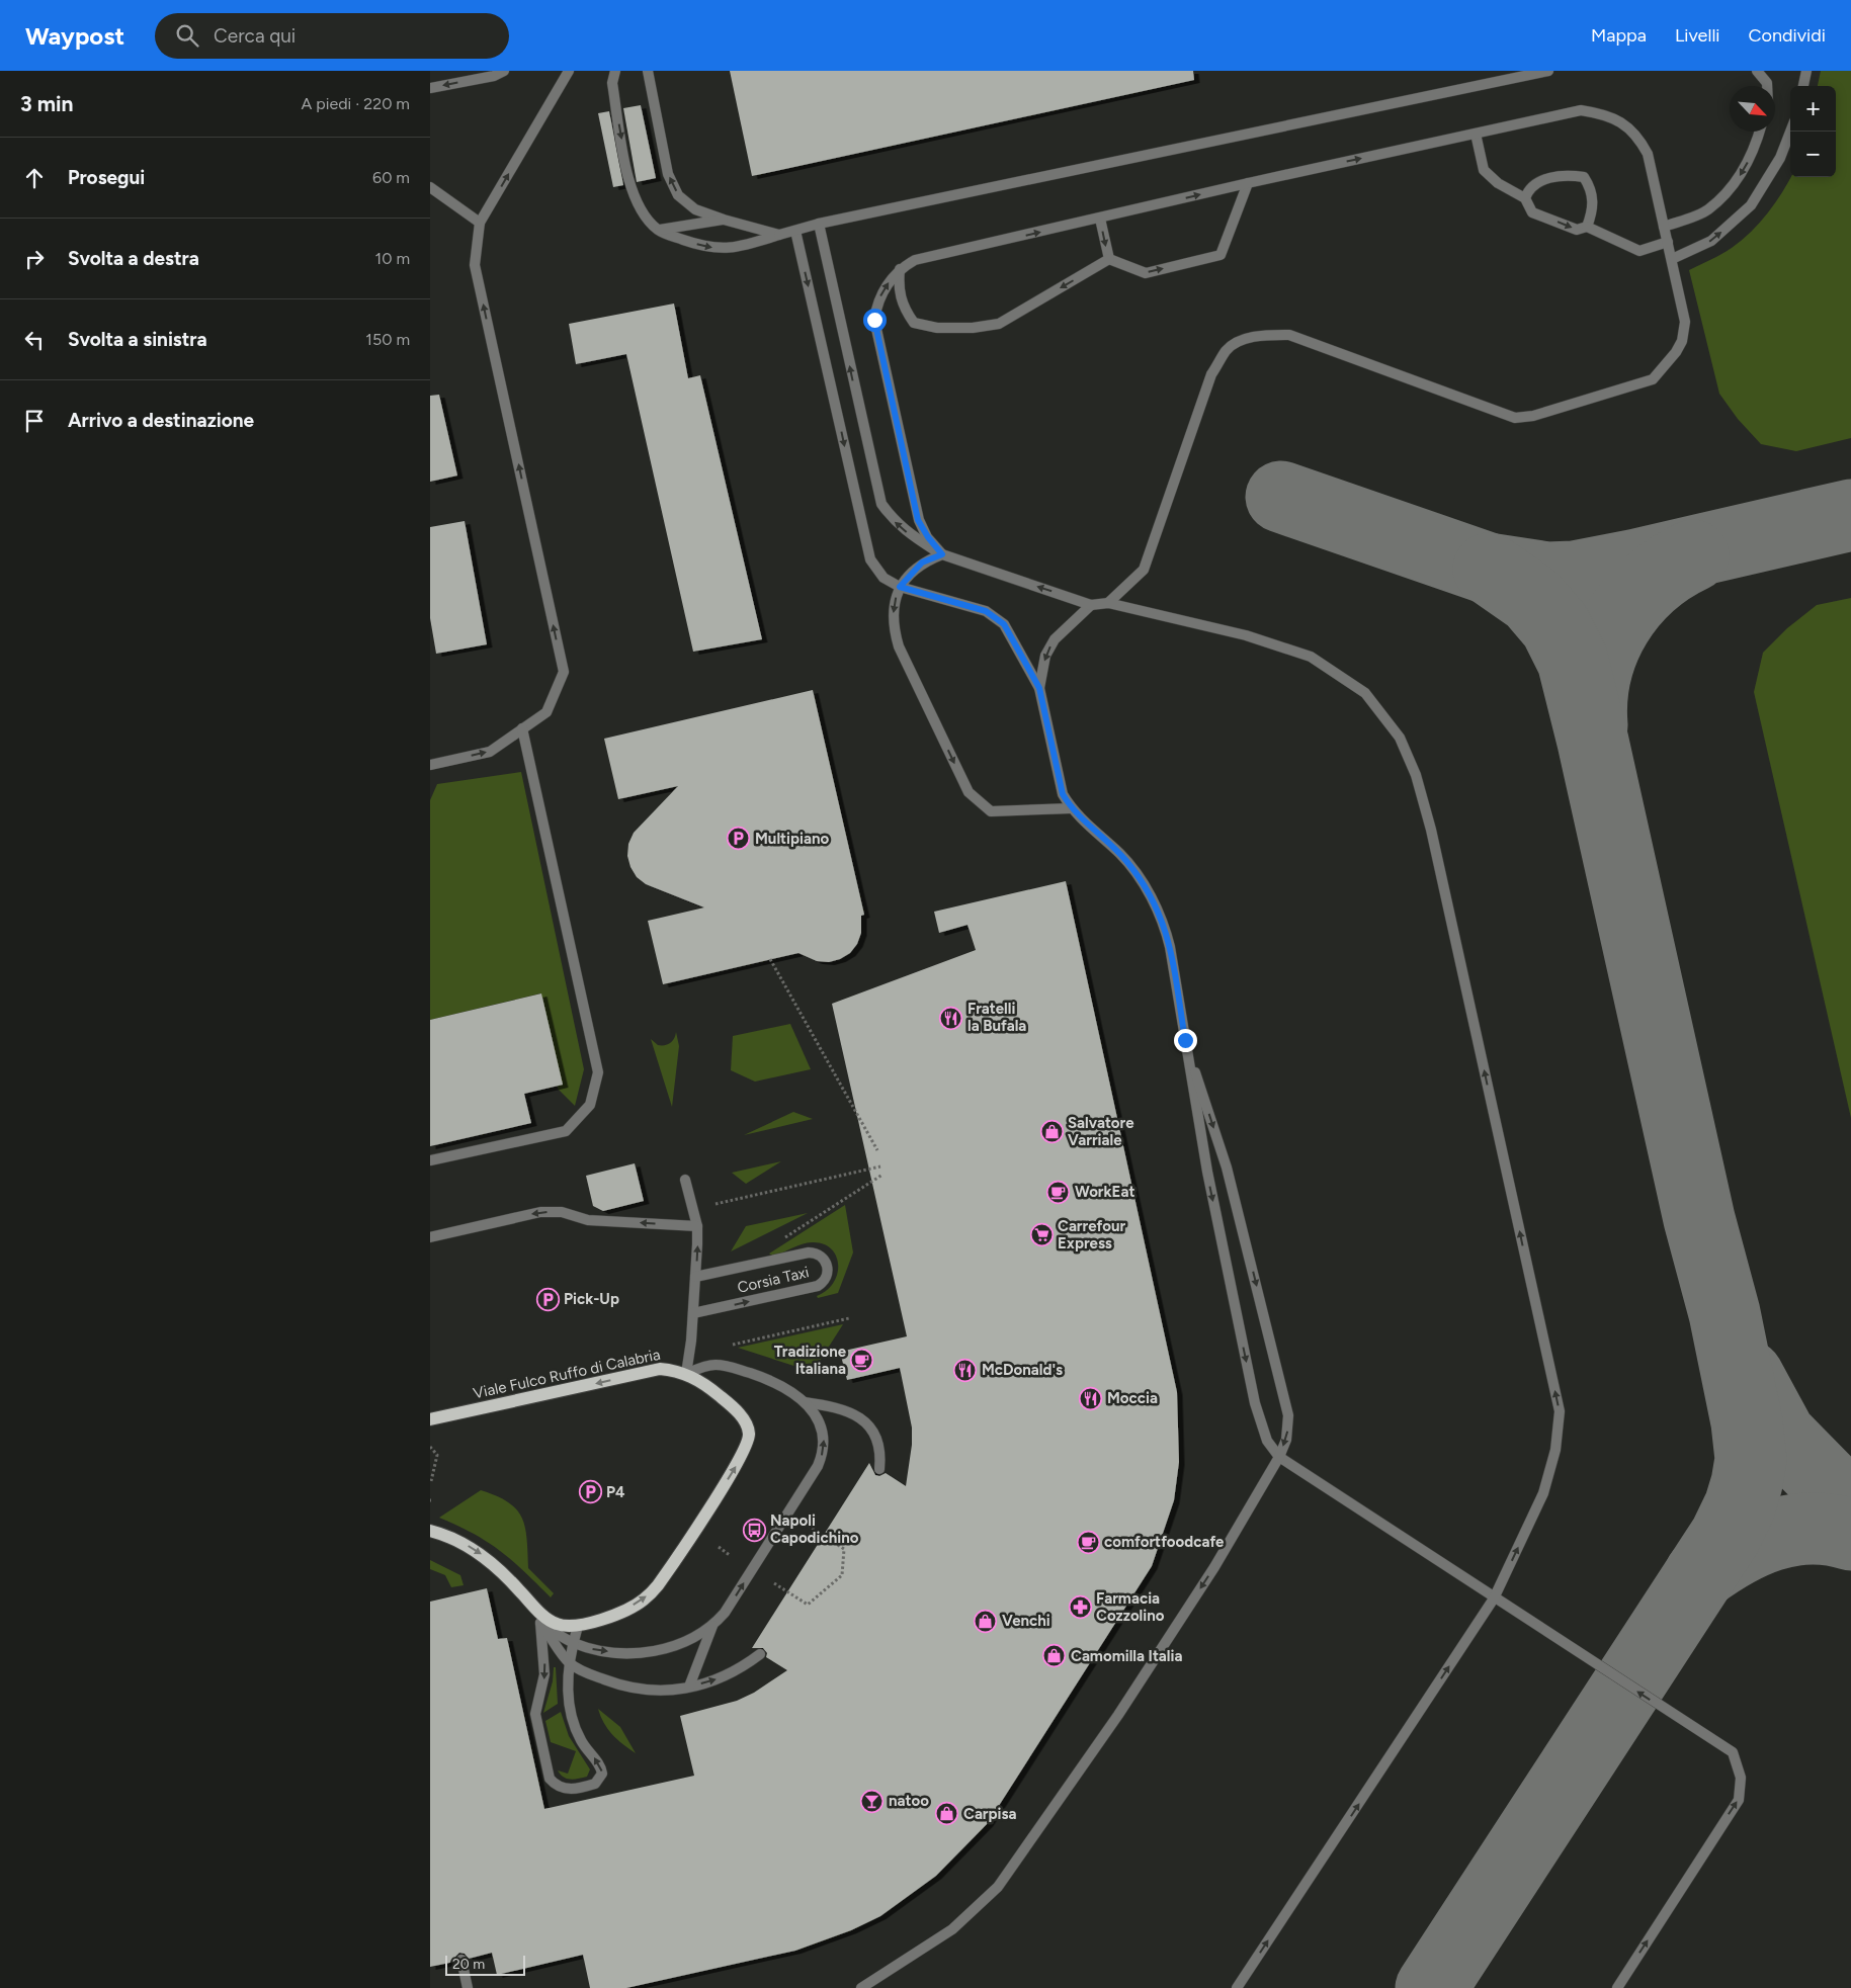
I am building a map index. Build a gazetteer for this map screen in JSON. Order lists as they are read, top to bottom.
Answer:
{
  "streets": {
    "main road": ["Viale Fulco Ruffo di Calabria"],
    "lane": ["Corsia Taxi"]
  },
  "places": {
    "parking": ["Multipiano", "Pick-Up", "P4"],
    "restaurant": ["Fratelli la Bufala", "McDonald's", "Moccia"],
    "shop": [
      "Salvatore Varriale",
      "Venchi",
      "Camomilla Italia",
      "Carpisa"
    ],
    "cafe": ["WorkEat", "Tradizione Italiana", "comfortfoodcafe"],
    "supermarket": ["Carrefour Express"],
    "bus stop": ["Napoli Capodichino"],
    "pharmacy": ["Farmacia Cozzolino"],
    "bar": ["natoo"]
  },
  "scale_bar": "20 m",
  "north": "bottom right",
  "page": {
    "header": "Waypost",
    "search": "Cerca qui",
    "nav": ["Mappa", "Livelli", "Condividi"],
    "heading": ["3 min", "A piedi · 220 m"],
    "map_buttons": ["+", "−"],
    "list": [
      ["Prosegui", "60 m"],
      ["Svolta a destra", "10 m"],
      ["Svolta a sinistra", "150 m"],
      "Arrivo a destinazione"
    ],
    "scale": "20 m"
  }
}
